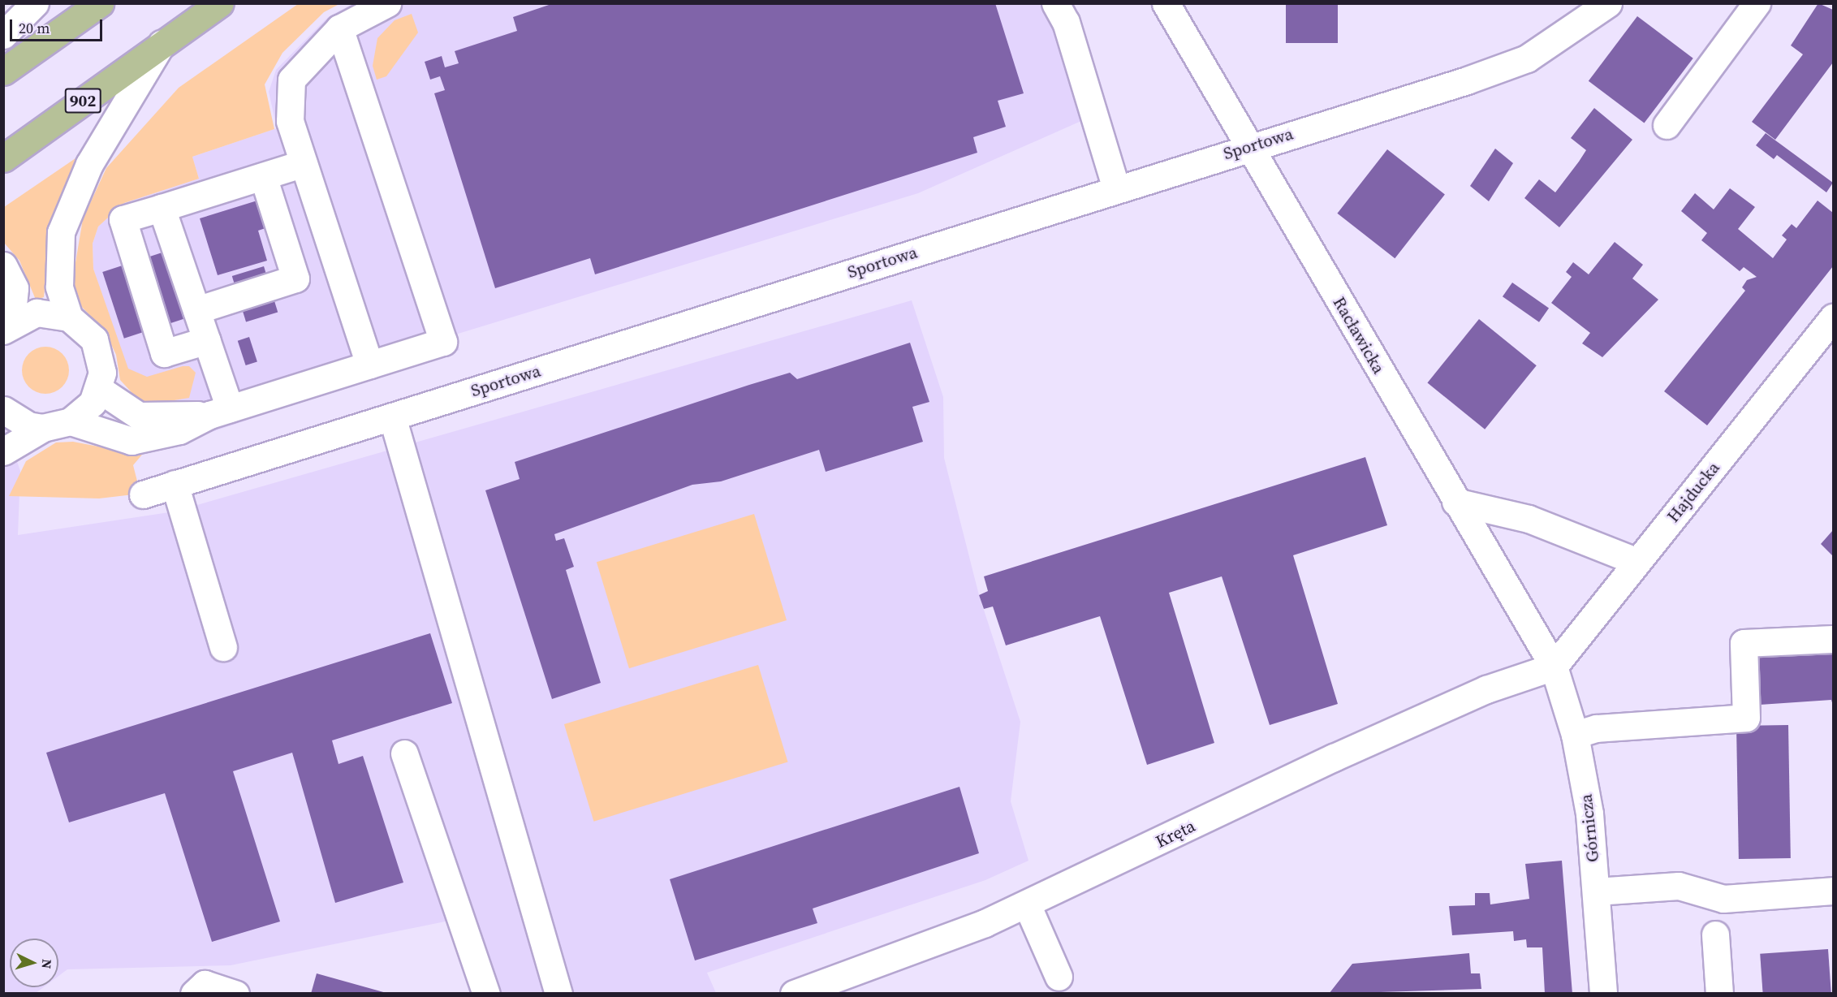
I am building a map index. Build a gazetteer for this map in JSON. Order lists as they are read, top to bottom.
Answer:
{
  "streets": {
    "main road": ["902"],
    "street": [
      "Sportowa",
      "Racławicka",
      "Hajducka",
      "Górnicza",
      "Kręta"
    ]
  },
  "crossings": [
    ["Sportowa", "Racławicka"],
    ["Racławicka", "Hajducka"],
    ["Racławicka", "Górnicza"],
    ["Racławicka", "Kręta"],
    ["Hajducka", "Górnicza"],
    ["Hajducka", "Kręta"],
    ["Górnicza", "Kręta"]
  ],
  "scale_bar": "20 m",
  "north": "right"
}
